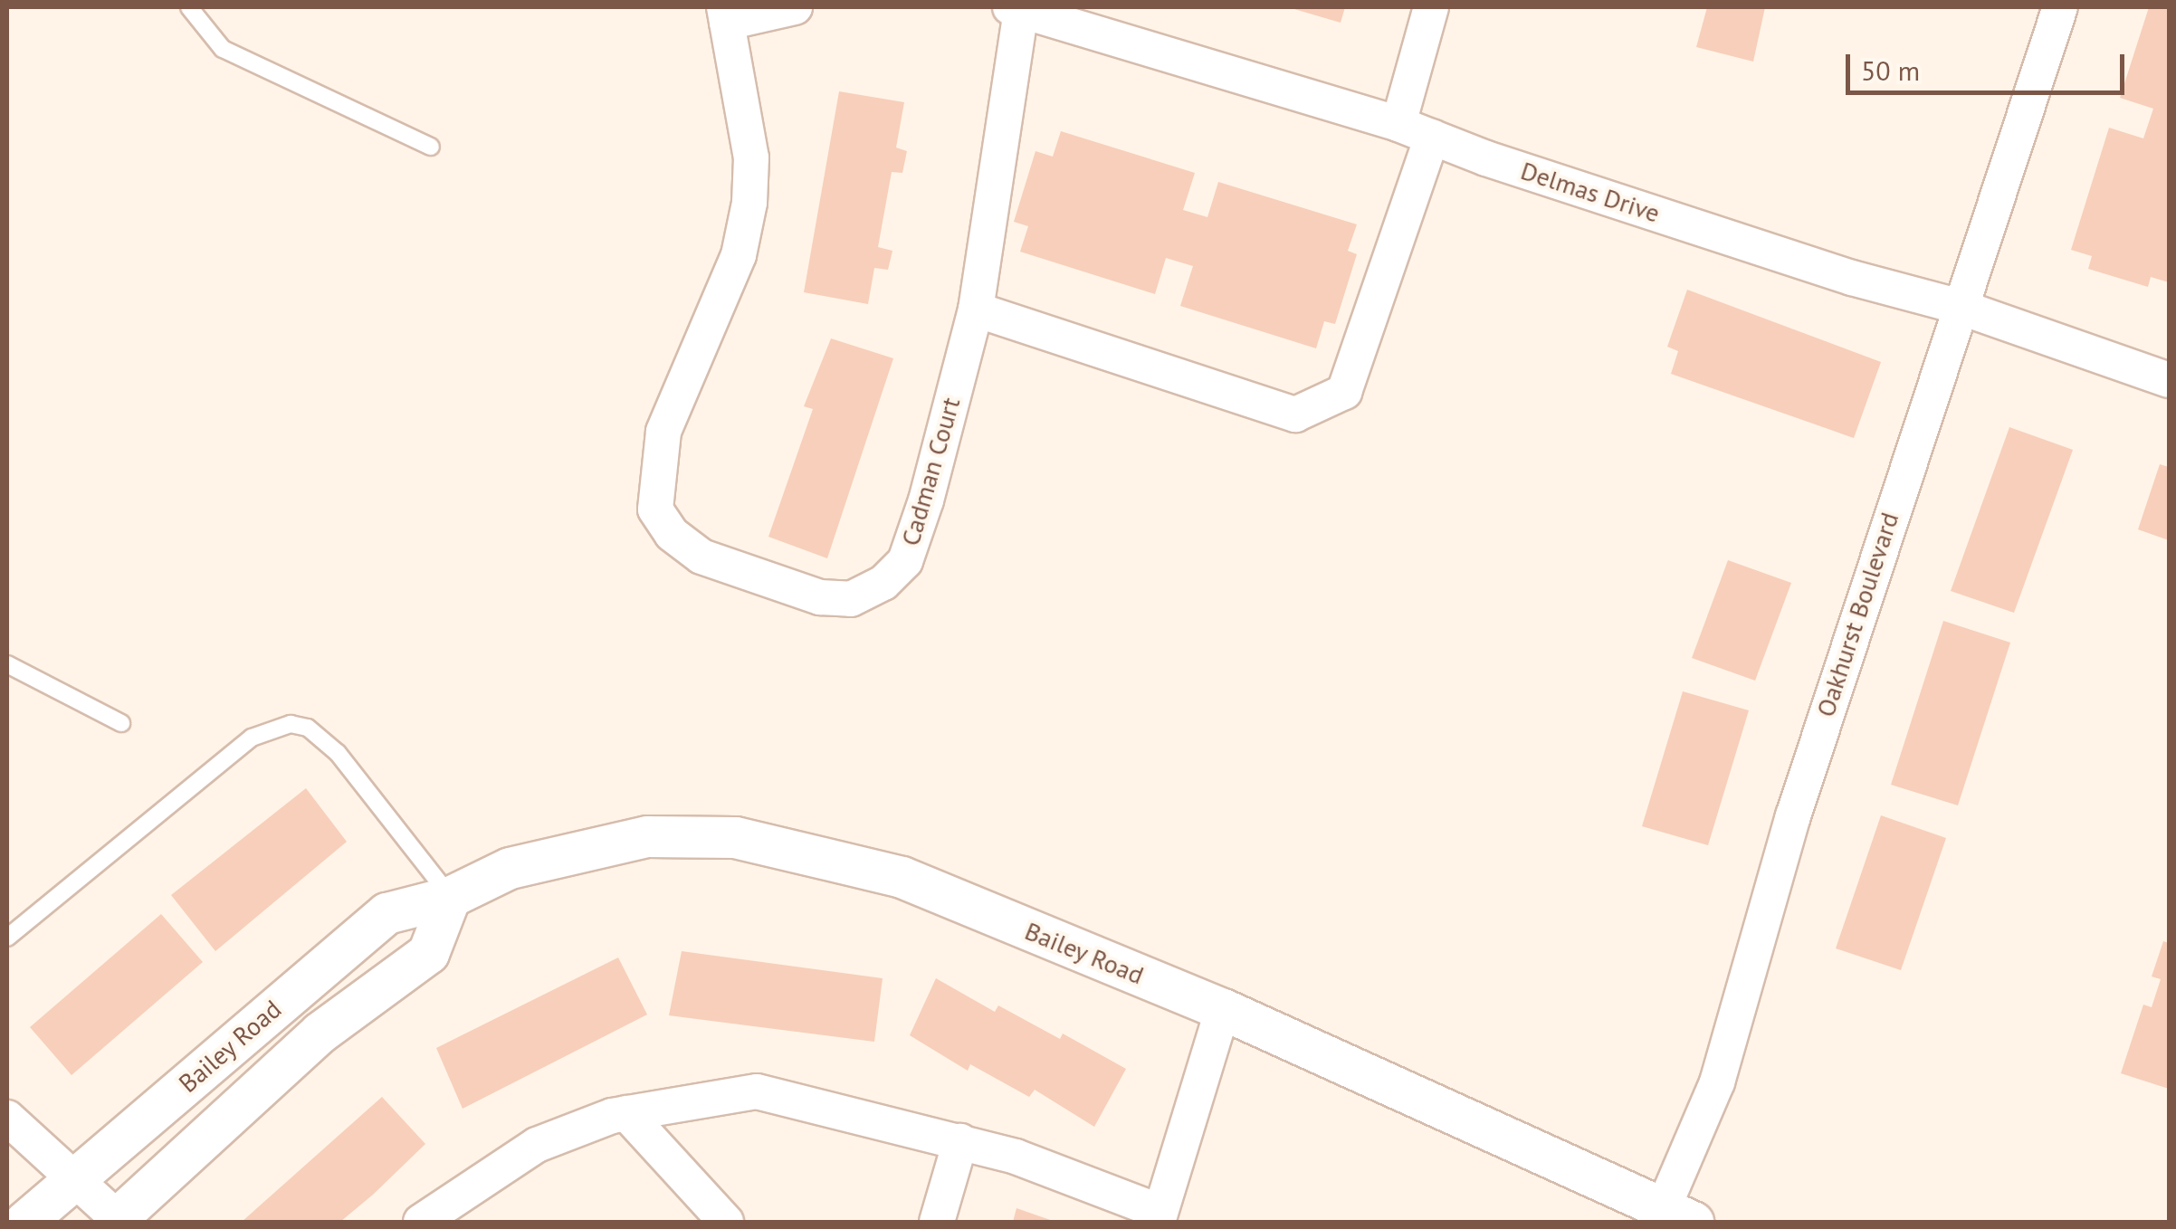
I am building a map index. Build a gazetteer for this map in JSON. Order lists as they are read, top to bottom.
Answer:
{
  "streets": {
    "street": [
      "Delmas Drive",
      "Cadman Court",
      "Oakhurst Boulevard",
      "Bailey Road"
    ]
  },
  "crossings": [
    ["Delmas Drive", "Cadman Court"],
    ["Delmas Drive", "Oakhurst Boulevard"],
    ["Oakhurst Boulevard", "Bailey Road"]
  ],
  "scale_bar": "50 m"
}
